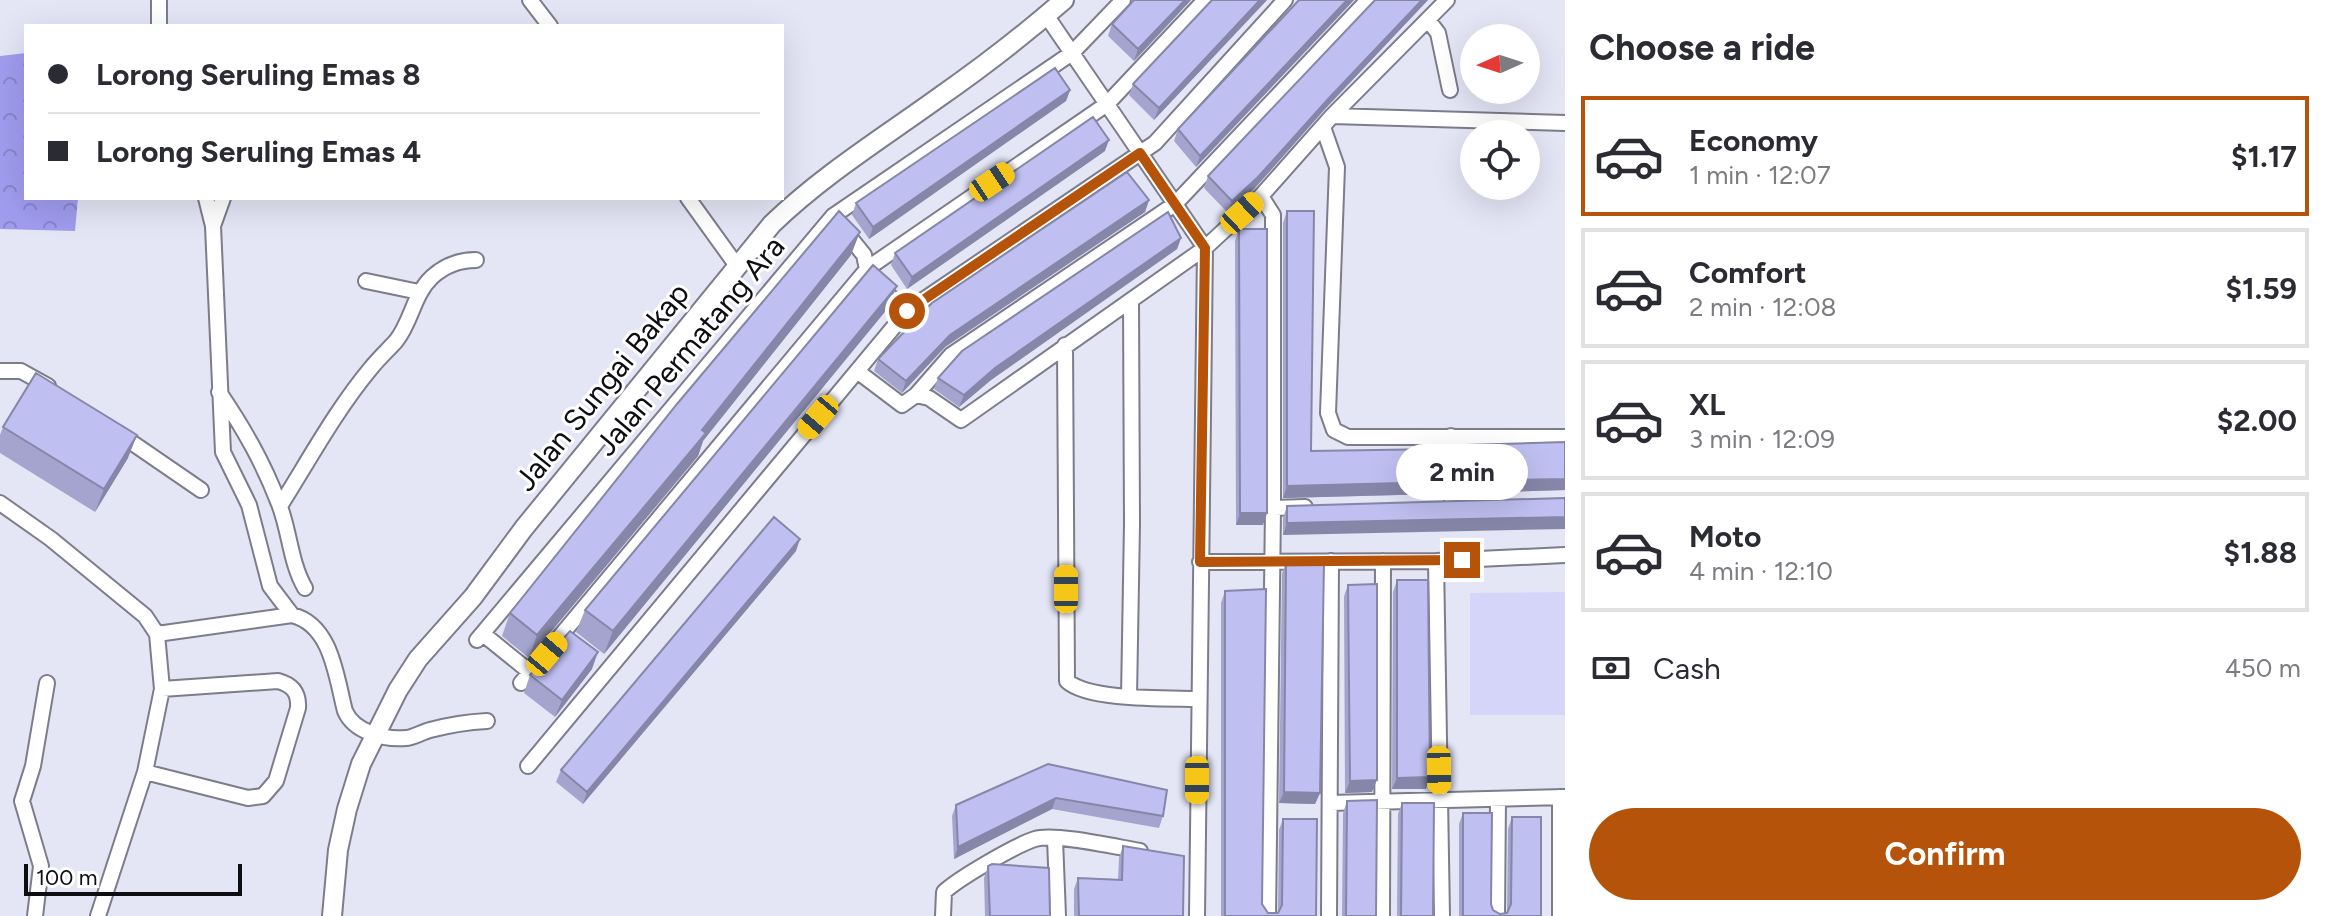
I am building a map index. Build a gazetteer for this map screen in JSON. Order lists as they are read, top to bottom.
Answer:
{
  "streets": {
    "main road": ["Jalan Sungai Bakap"],
    "street": ["Jalan Permatang Ara"]
  },
  "scale_bar": "100 m",
  "north": "left",
  "page": {
    "heading": "Choose a ride",
    "banner": ["Lorong Seruling Emas 8", "Lorong Seruling Emas 4"],
    "list": [
      {
        "name": "Economy",
        "note": "1 min · 12:07",
        "value": "$1.17"
      },
      {
        "name": "Comfort",
        "note": "2 min · 12:08",
        "value": "$1.59"
      },
      {
        "name": "XL",
        "note": "3 min · 12:09",
        "value": "$2.00"
      },
      {
        "name": "Moto",
        "note": "4 min · 12:10",
        "value": "$1.88"
      }
    ],
    "bubble": "2 min",
    "pay": ["Cash", "450 m"],
    "buttons": "Confirm",
    "scale": "100 m"
  }
}
